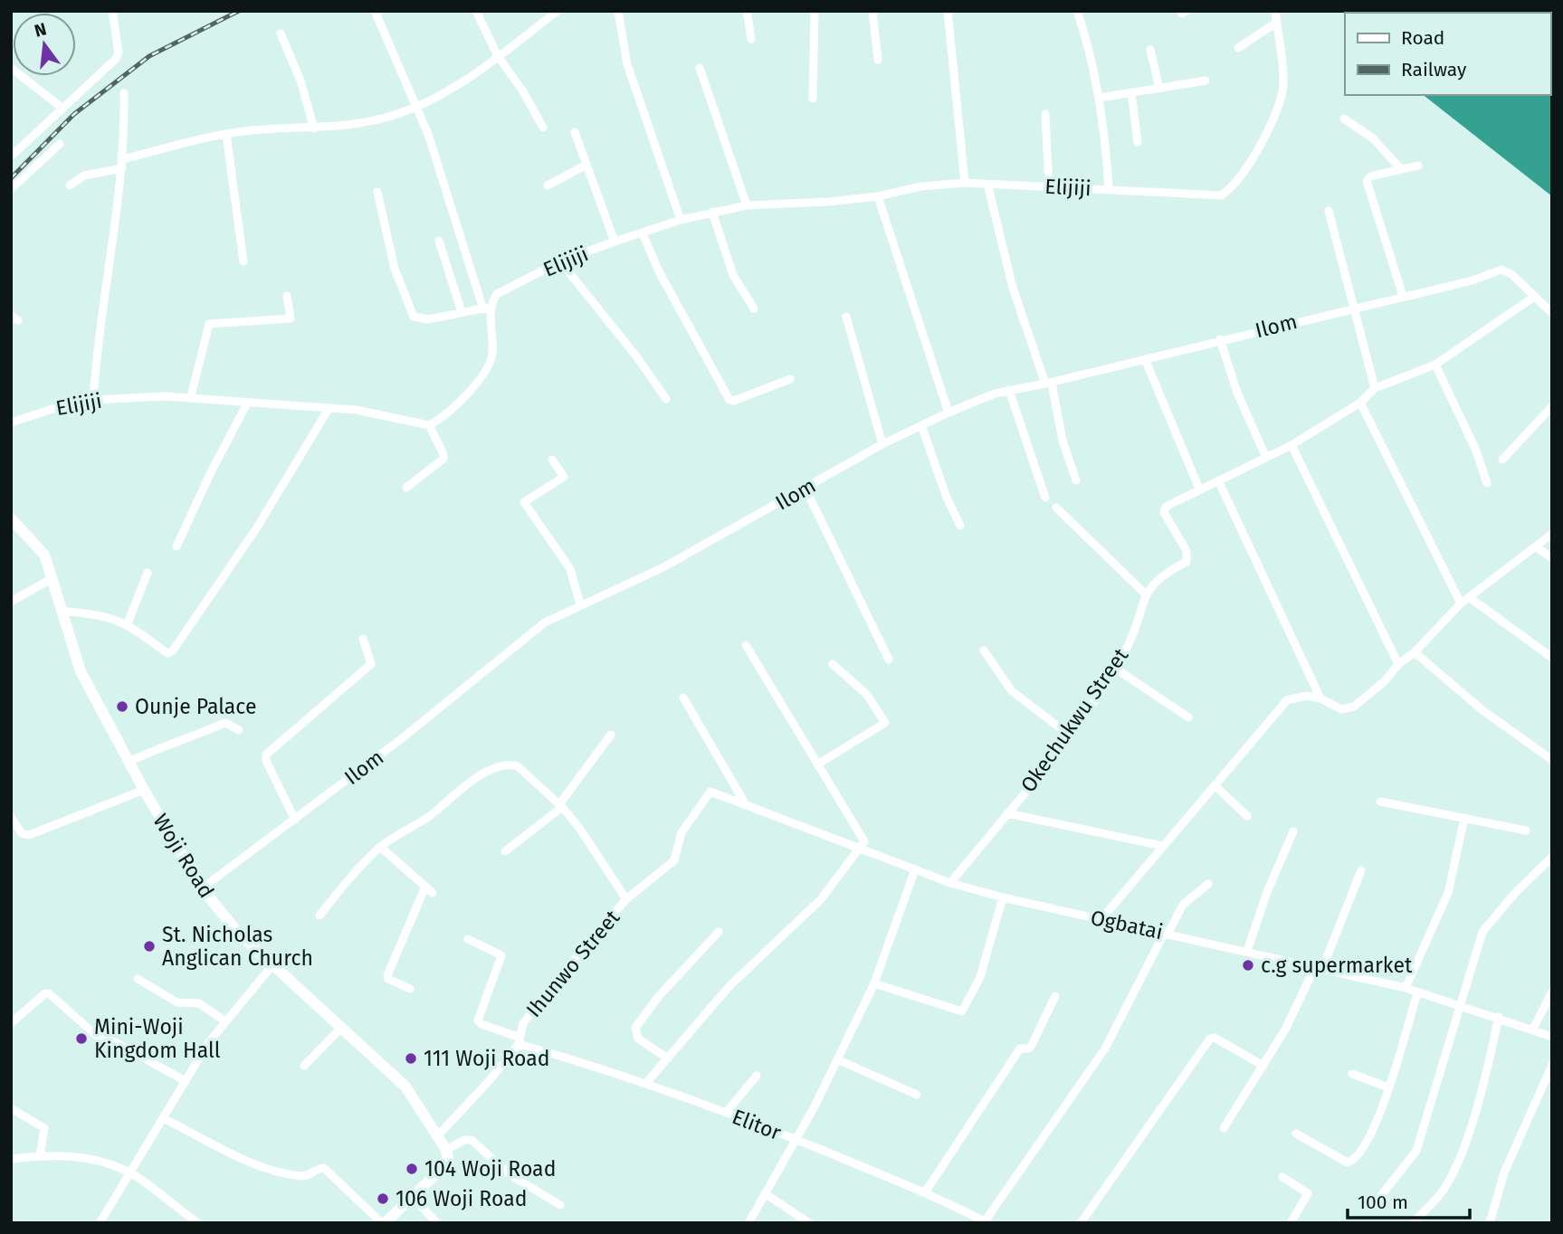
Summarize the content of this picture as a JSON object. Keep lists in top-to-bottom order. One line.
{"streets":{"main road":["Woji Road"],"street":["Elijiji","Ilom","Okechukwu Street","Ogbatai","Ihunwo Street","Elitor"]},"crossings":[["Ilom","Woji Road"],["Okechukwu Street","Ogbatai"],["Woji Road","Ihunwo Street"],["Ogbatai","Ihunwo Street"],["Ihunwo Street","Elitor"]],"places":["Ounje Palace","St. Nicholas Anglican Church","c.g supermarket","Mini-Woji Kingdom Hall","111 Woji Road","104 Woji Road","106 Woji Road"],"legend":["Road","Railway"],"scale_bar":"100 m","north":"top"}
